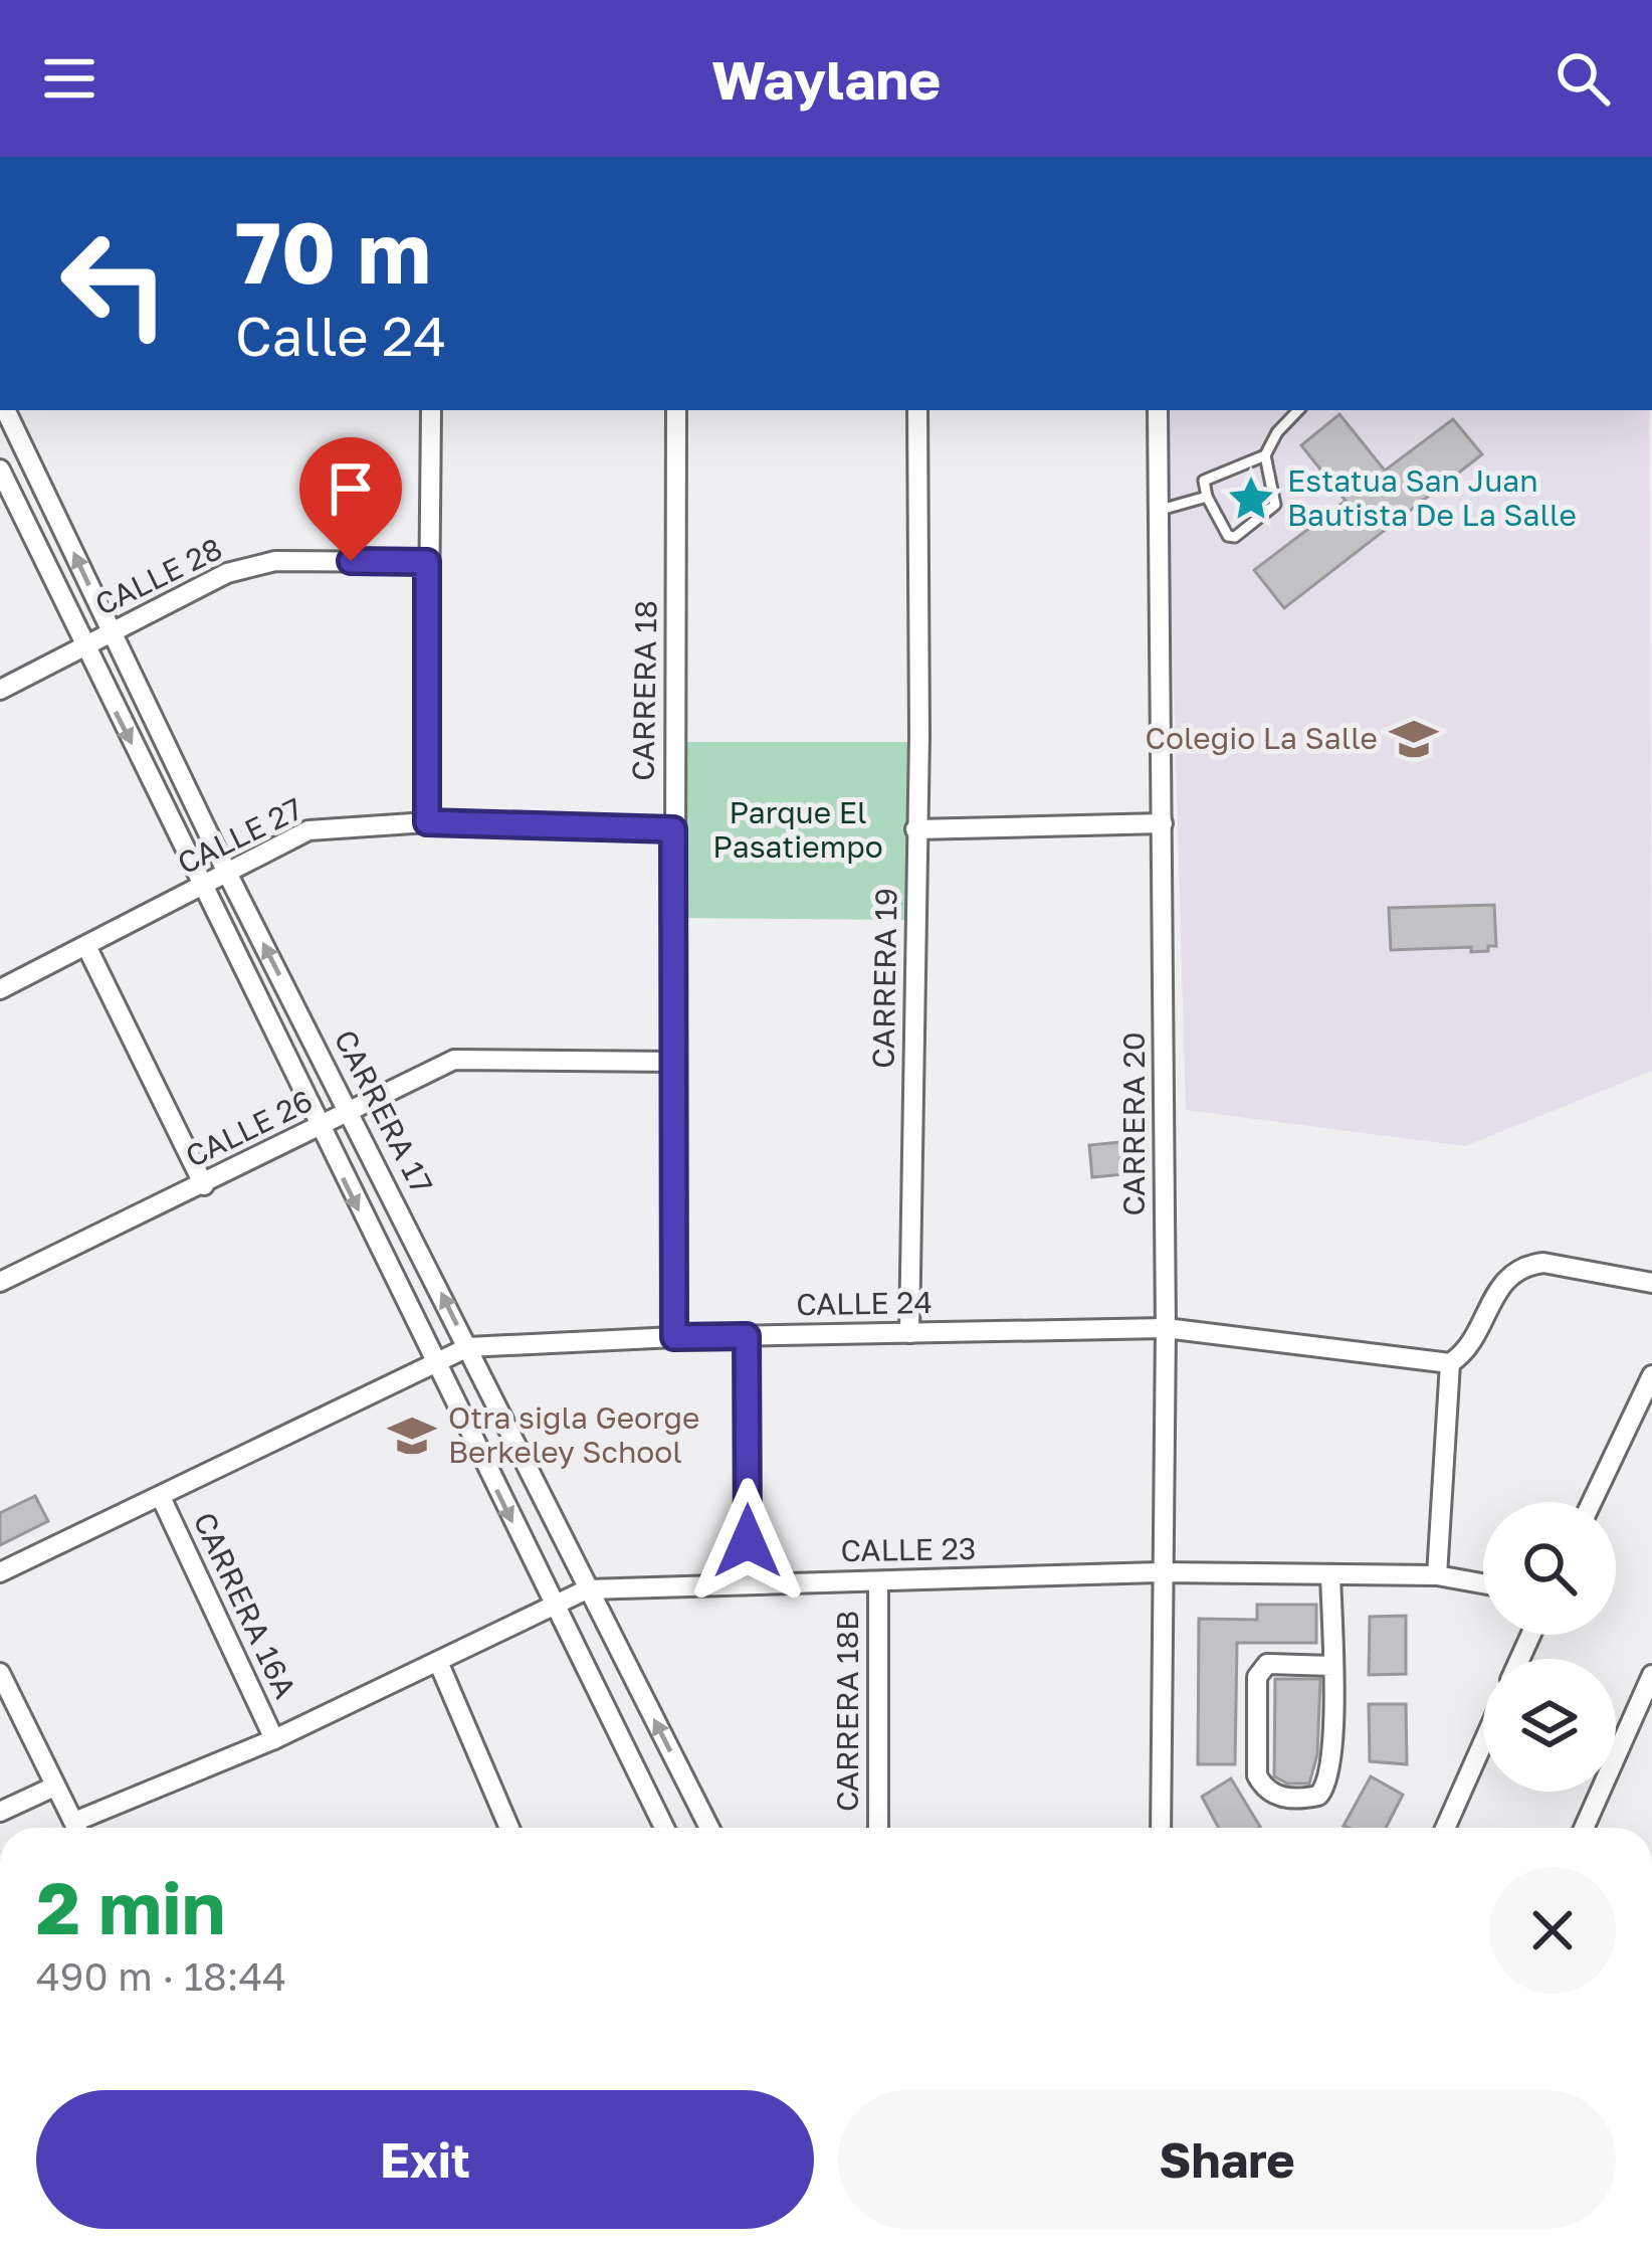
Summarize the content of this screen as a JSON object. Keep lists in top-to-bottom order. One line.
{"streets":{"street":["CALLE 28","CARRERA 18","CALLE 27","CARRERA 19","CARRERA 17","CARRERA 20","CALLE 26","CALLE 24","CALLE 23","CARRERA 16A","CARRERA 18B"]},"crossings":[["CALLE 28","CARRERA 17"],["CARRERA 18","CALLE 27"],["CARRERA 18","CALLE 26"],["CARRERA 18","CALLE 24"],["CALLE 27","CARRERA 17"],["CARRERA 19","CALLE 24"],["CARRERA 17","CALLE 26"],["CARRERA 17","CALLE 24"],["CARRERA 17","CALLE 23"],["CARRERA 20","CALLE 24"],["CARRERA 20","CALLE 23"],["CALLE 24","CARRERA 16A"],["CALLE 23","CARRERA 16A"],["CALLE 23","CARRERA 18B"]],"parks":["Parque El Pasatiempo"],"places":{"place":["Estatua San Juan Bautista De La Salle"],"school or university":["Colegio La Salle","Otra sigla George Berkeley School"]},"page":{"header":"Waylane","turn":["70 m","Calle 24"],"heading":["2 min","490 m · 18:44"],"buttons":["Exit","Share"]}}
